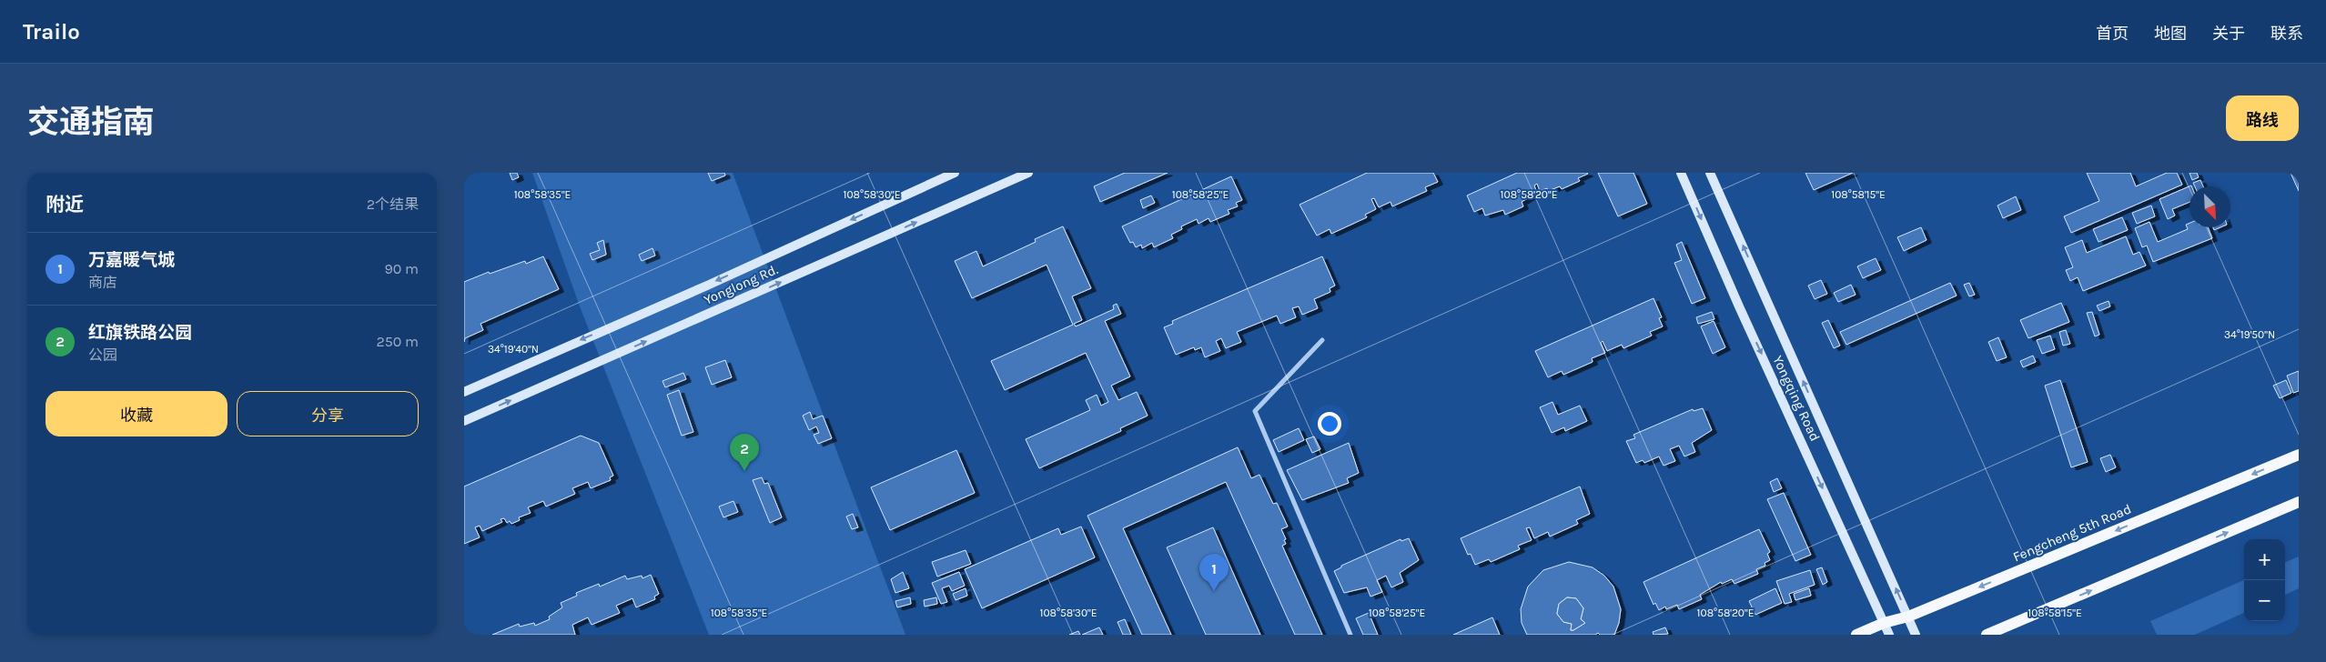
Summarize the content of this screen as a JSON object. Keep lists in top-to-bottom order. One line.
{"streets":{"main road":["Fengcheng 5th Road"],"street":["Yonglong Rd.","Yongqing Road"]},"crossings":[["Yongqing Road","Fengcheng 5th Road"]],"north":"bottom right","page":{"header":"Trailo","nav":["首页","地图","关于","联系"],"title":"交通指南","buttons":["路线",["收藏","分享"]],"heading":["附近","2个结果"],"list":[{"mark":"1","name":"万嘉暖气城","note":"商店","value":"90 m"},{"mark":"2","name":"红旗铁路公园","note":"公园","value":"250 m"}],"pins":["2","1"],"map_buttons":["+","−"]},"coordinates":["108°58'35\"E","108°58'30\"E","108°58'25\"E","108°58'20\"E","108°58'15\"E","34°19'50\"N","34°19'40\"N"]}
